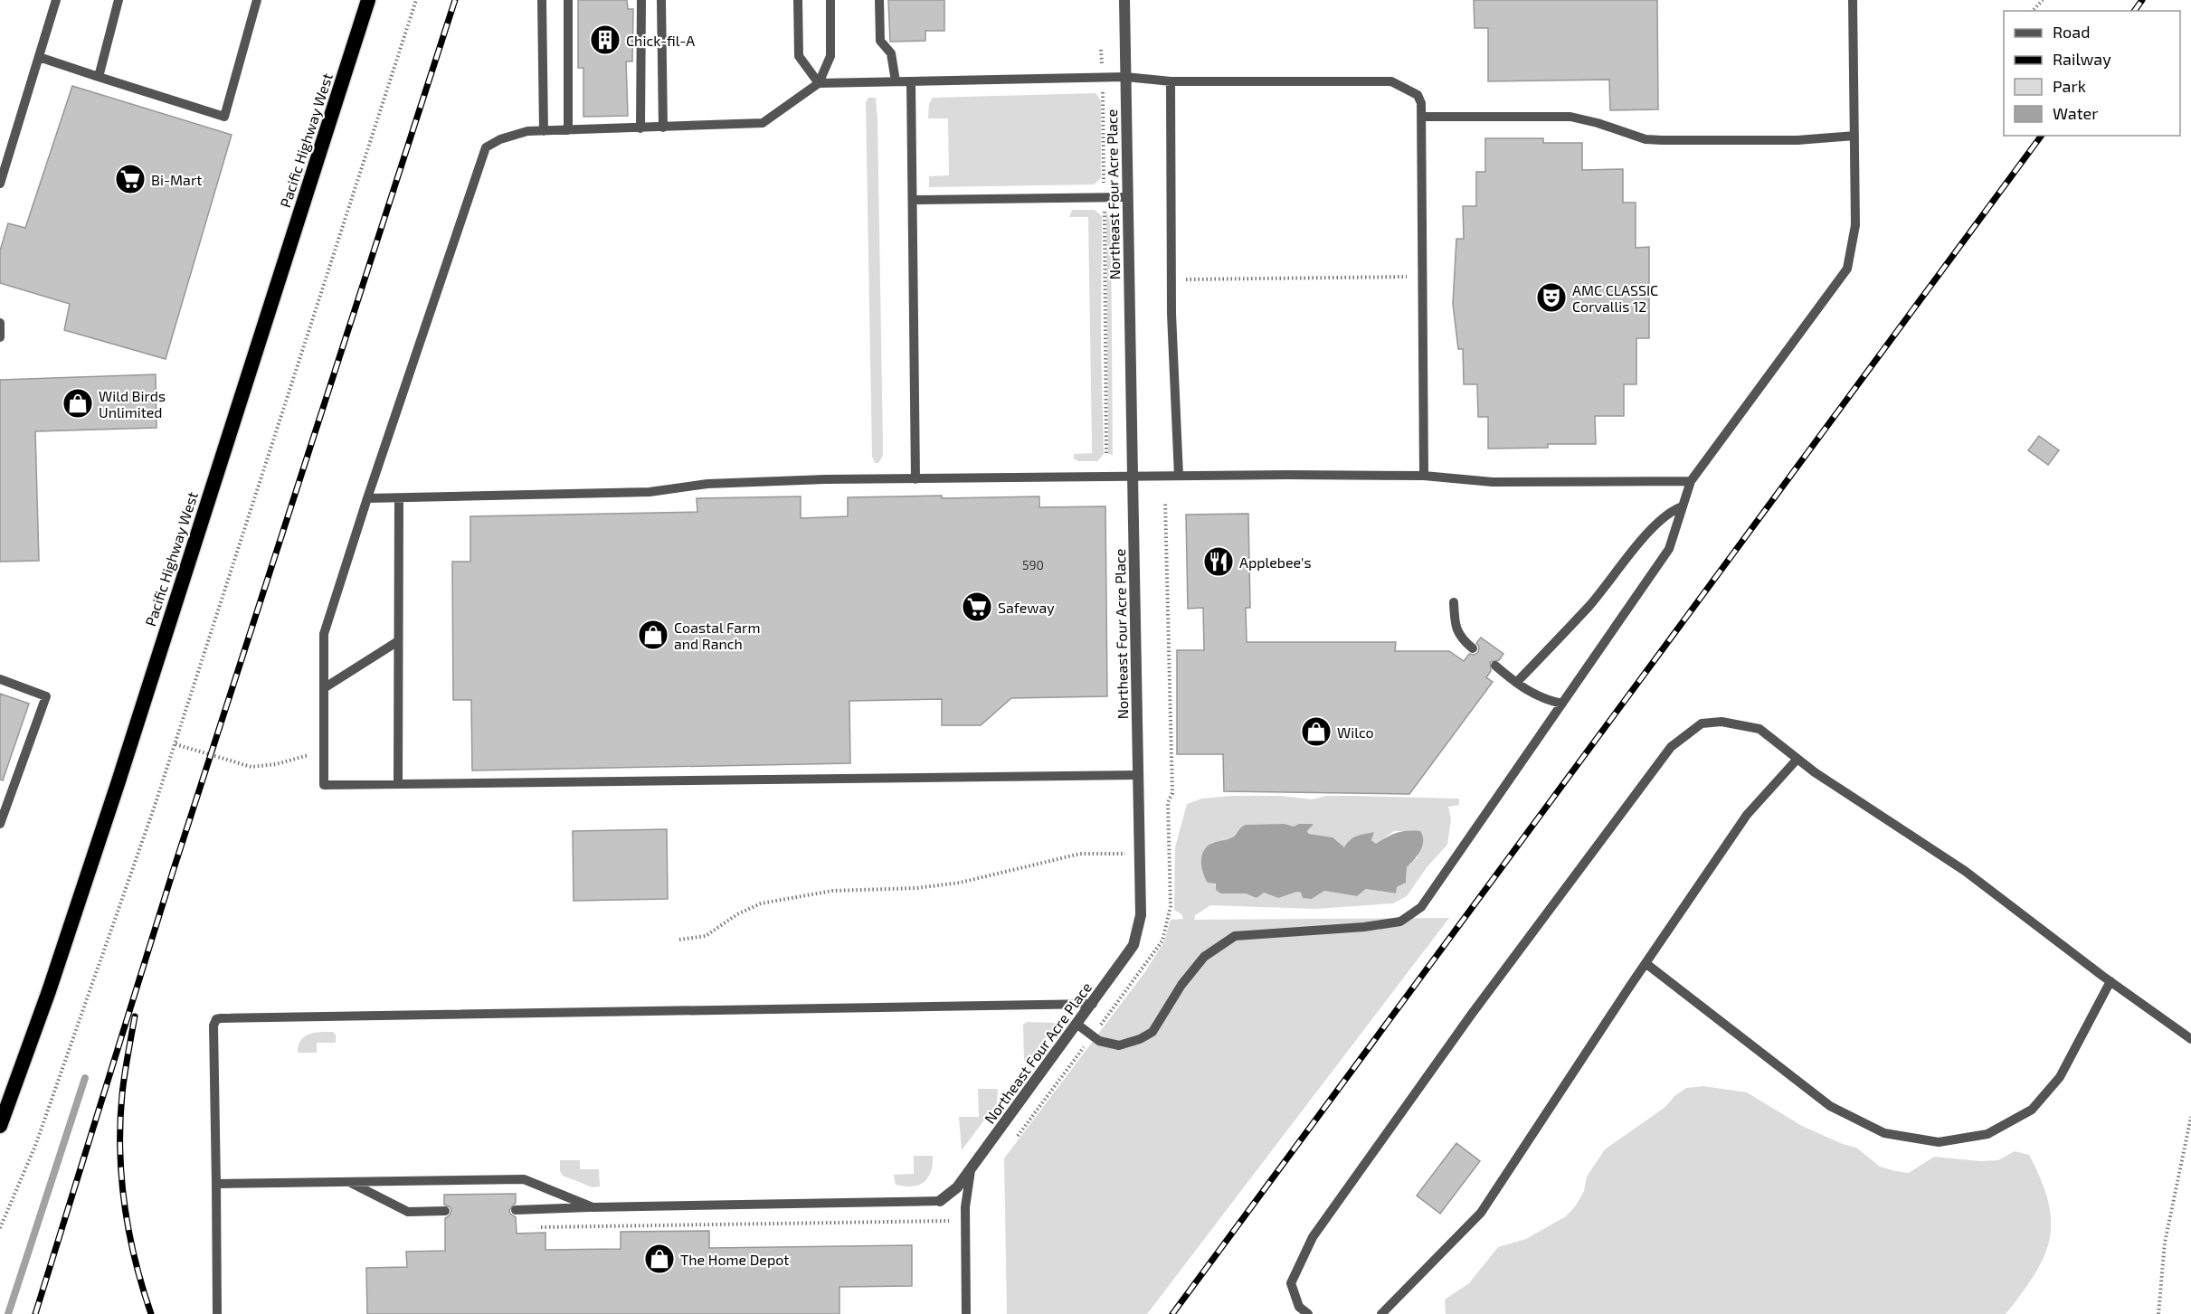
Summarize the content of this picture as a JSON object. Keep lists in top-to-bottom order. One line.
{"streets":{"highway":["Pacific Highway West"],"street":["Northeast Four Acre Place"]},"places":{"building":["Chick-fil-A"],"supermarket":["Bi-Mart","Safeway"],"theatre":["AMC CLASSIC Corvallis 12"],"shop":["Wild Birds Unlimited","Coastal Farm and Ranch","Wilco","The Home Depot"],"restaurant":["Applebee's"]},"house_numbers":["590"],"legend":["Road","Railway","Park","Water"]}
